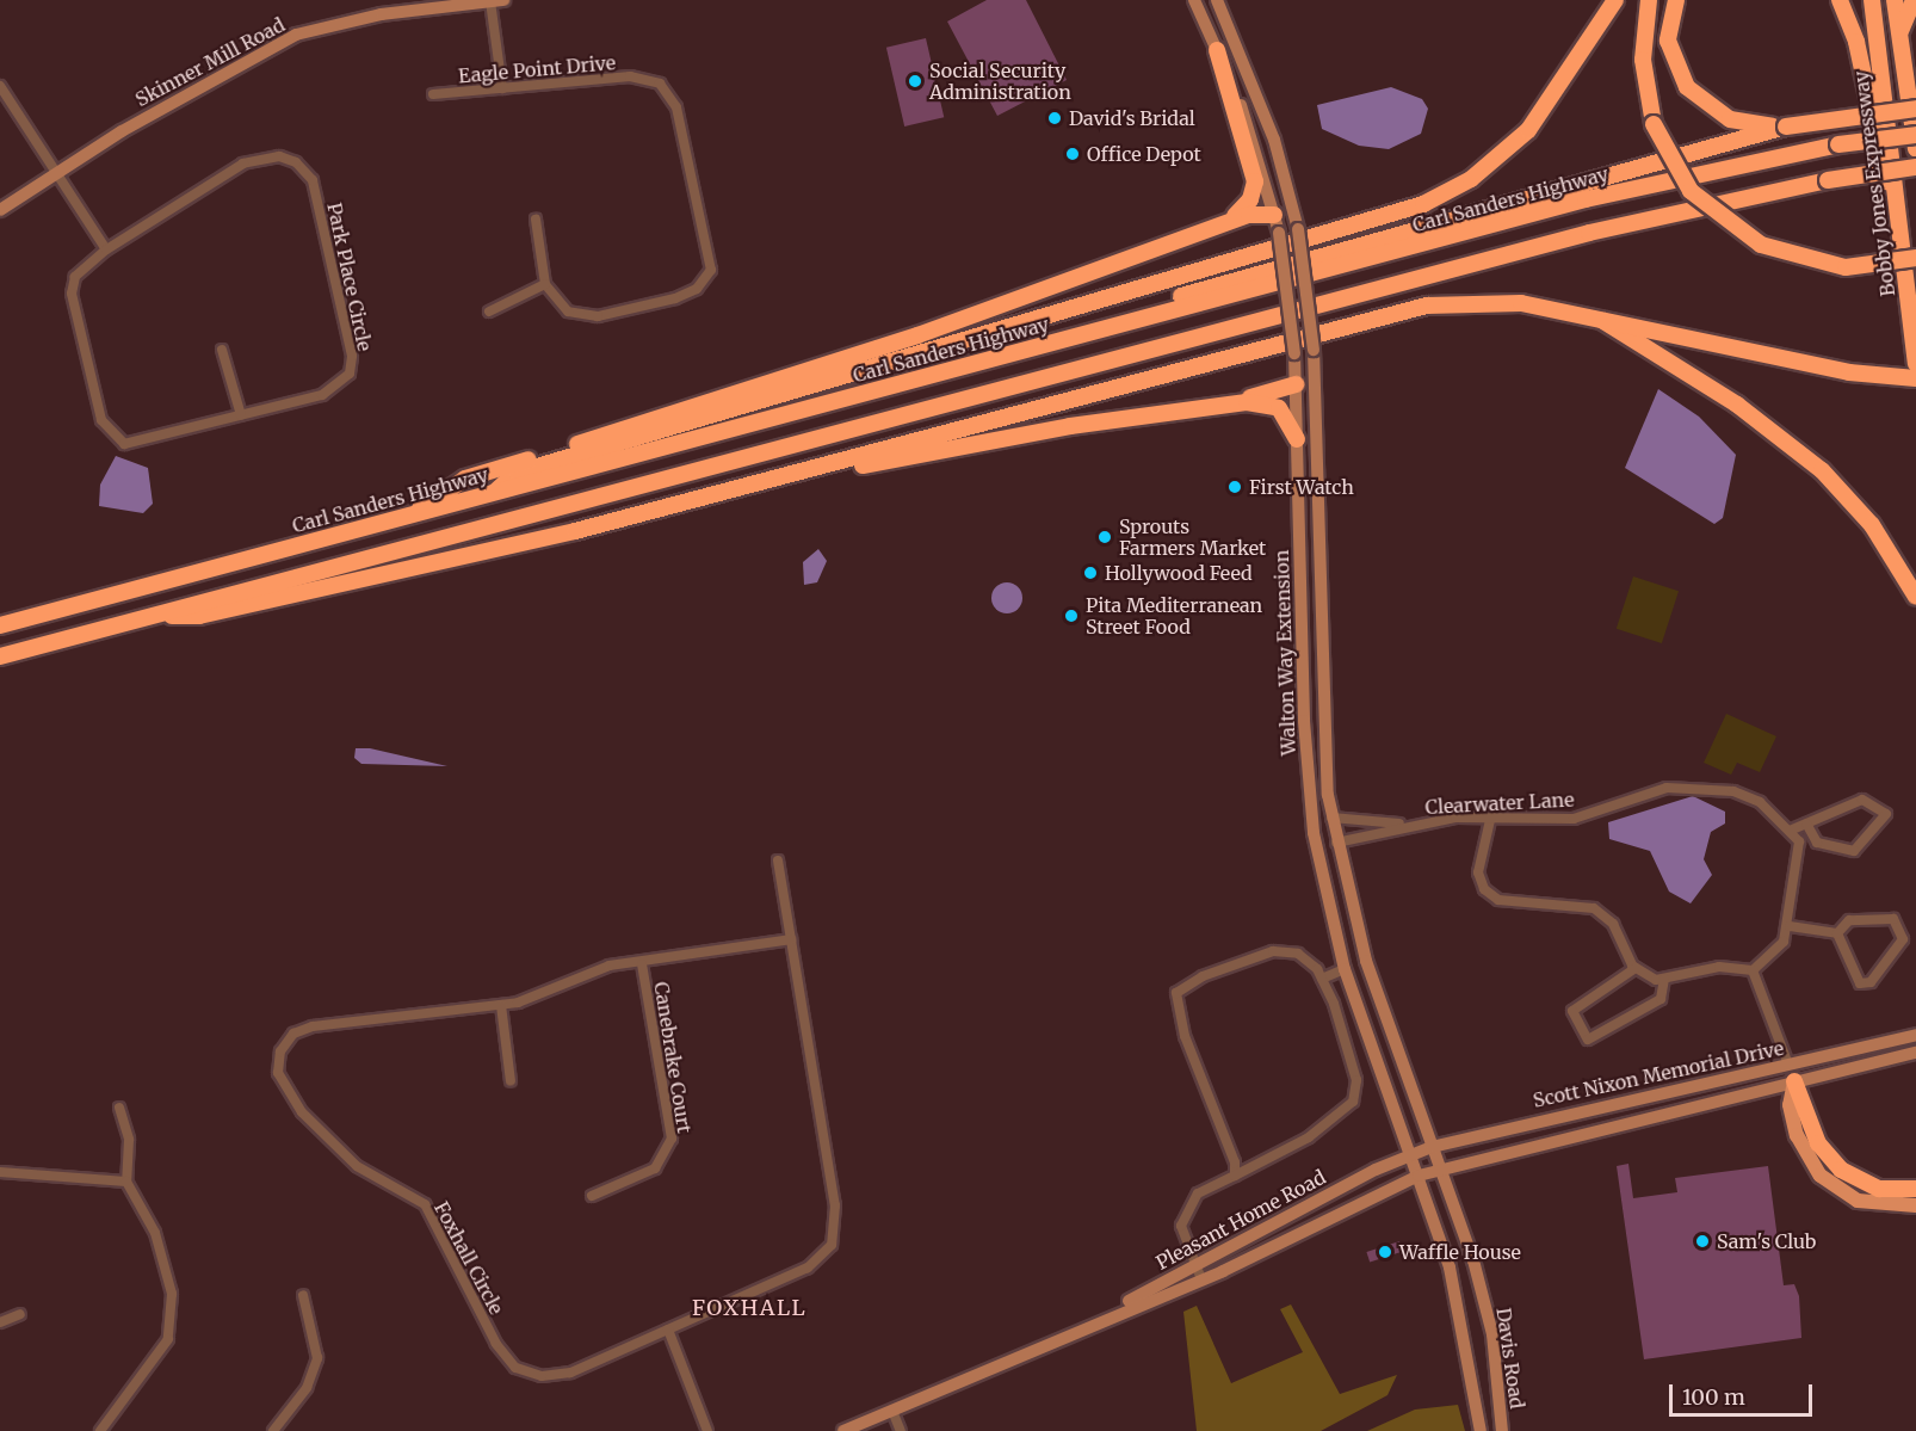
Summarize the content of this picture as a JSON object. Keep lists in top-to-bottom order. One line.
{"streets":{"highway":["Bobby Jones Expressway","Carl Sanders Highway"],"main road":["Skinner Mill Road","Walton Way Extension","Scott Nixon Memorial Drive","Pleasant Home Road","Davis Road"],"street":["Eagle Point Drive","Park Place Circle","Clearwater Lane","Canebrake Court","Foxhall Circle"]},"crossings":[["Walton Way Extension","Clearwater Lane"],["Walton Way Extension","Scott Nixon Memorial Drive"],["Walton Way Extension","Pleasant Home Road"],["Walton Way Extension","Davis Road"],["Canebrake Court","Foxhall Circle"],["Scott Nixon Memorial Drive","Pleasant Home Road"],["Scott Nixon Memorial Drive","Davis Road"],["Pleasant Home Road","Davis Road"]],"districts":["FOXHALL"],"places":["Social Security Administration","David's Bridal","Office Depot","First Watch","Sprouts Farmers Market","Hollywood Feed","Pita Mediterranean Street Food","Sam's Club","Waffle House"],"scale_bar":"100 m"}
